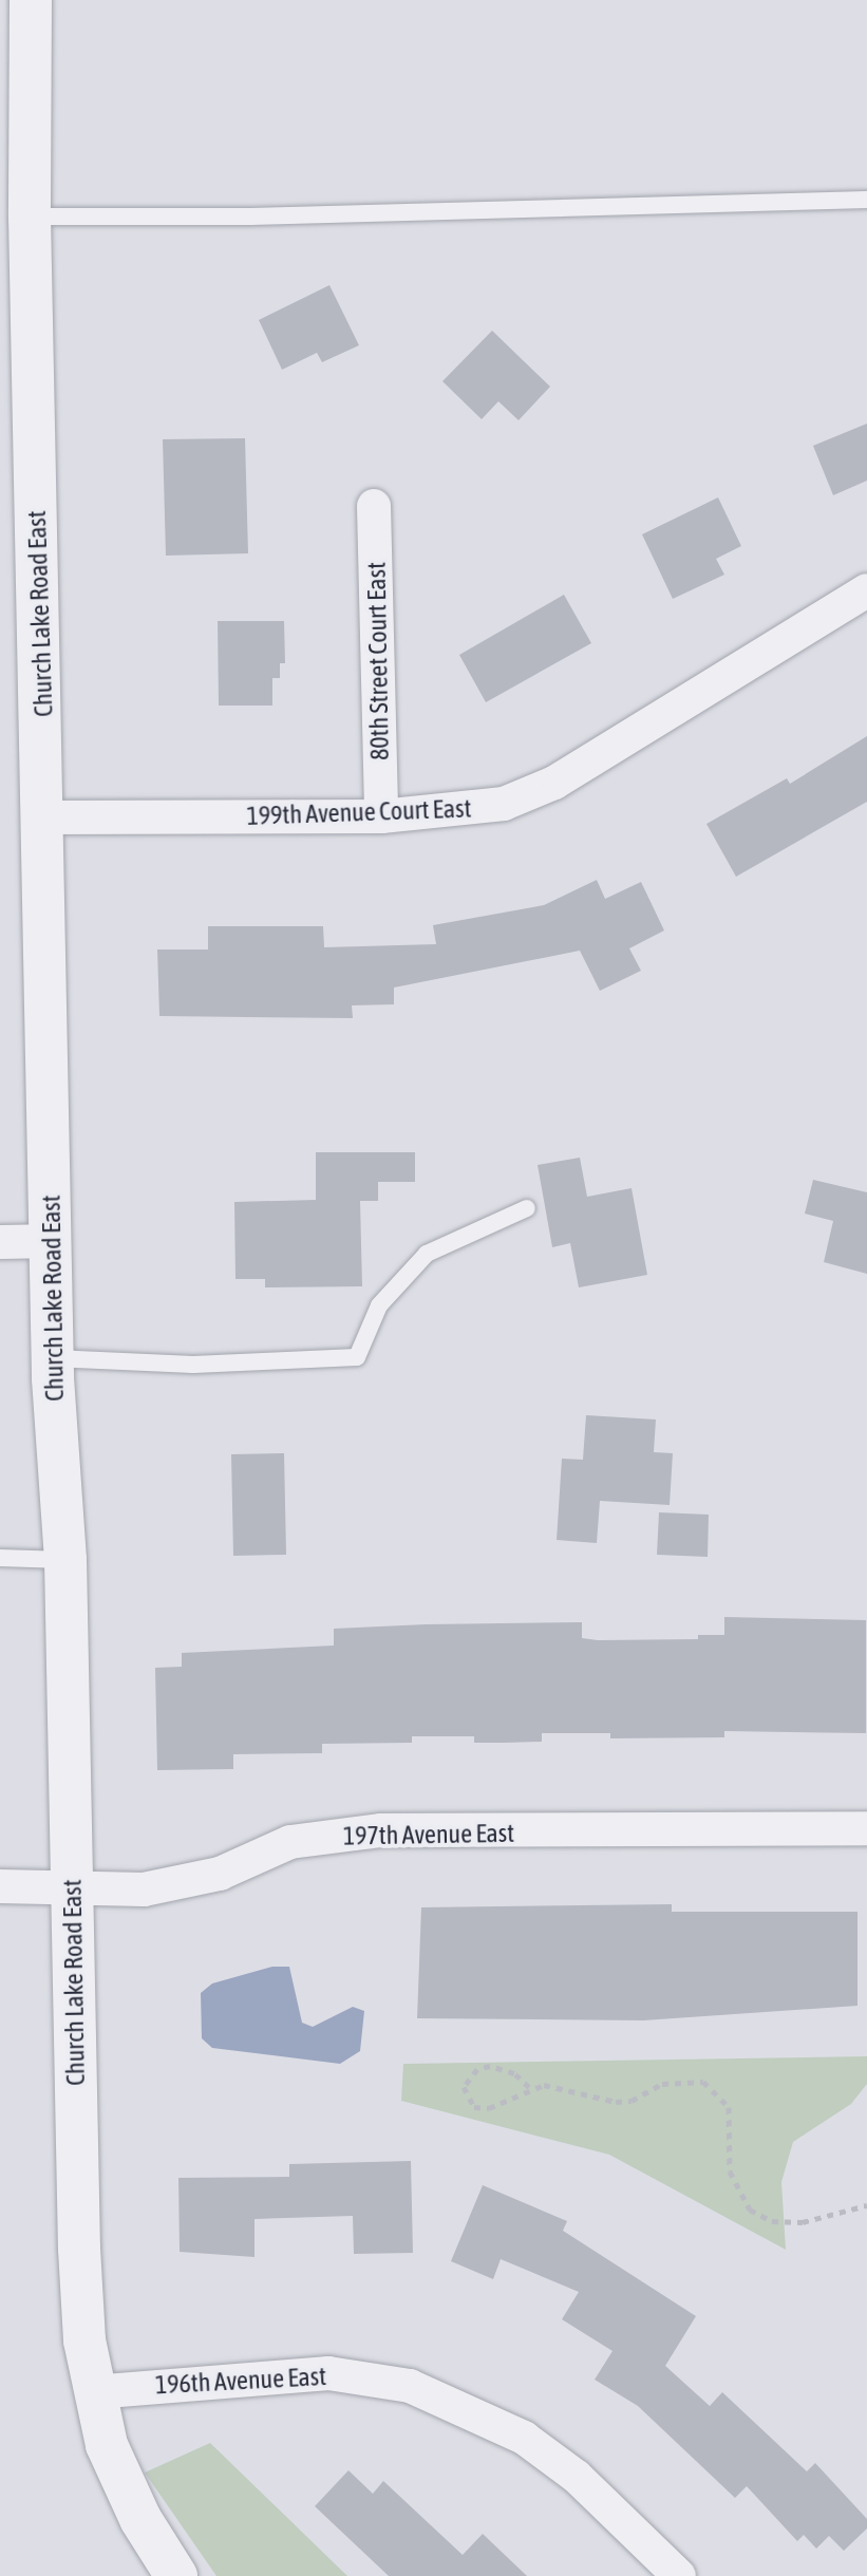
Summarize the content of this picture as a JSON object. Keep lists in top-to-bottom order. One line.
{"streets":{"street":["Church Lake Road East","80th Street Court East","199th Avenue Court East","197th Avenue East","196th Avenue East"]},"crossings":[["Church Lake Road East","199th Avenue Court East"],["Church Lake Road East","197th Avenue East"],["Church Lake Road East","196th Avenue East"],["80th Street Court East","199th Avenue Court East"]]}
